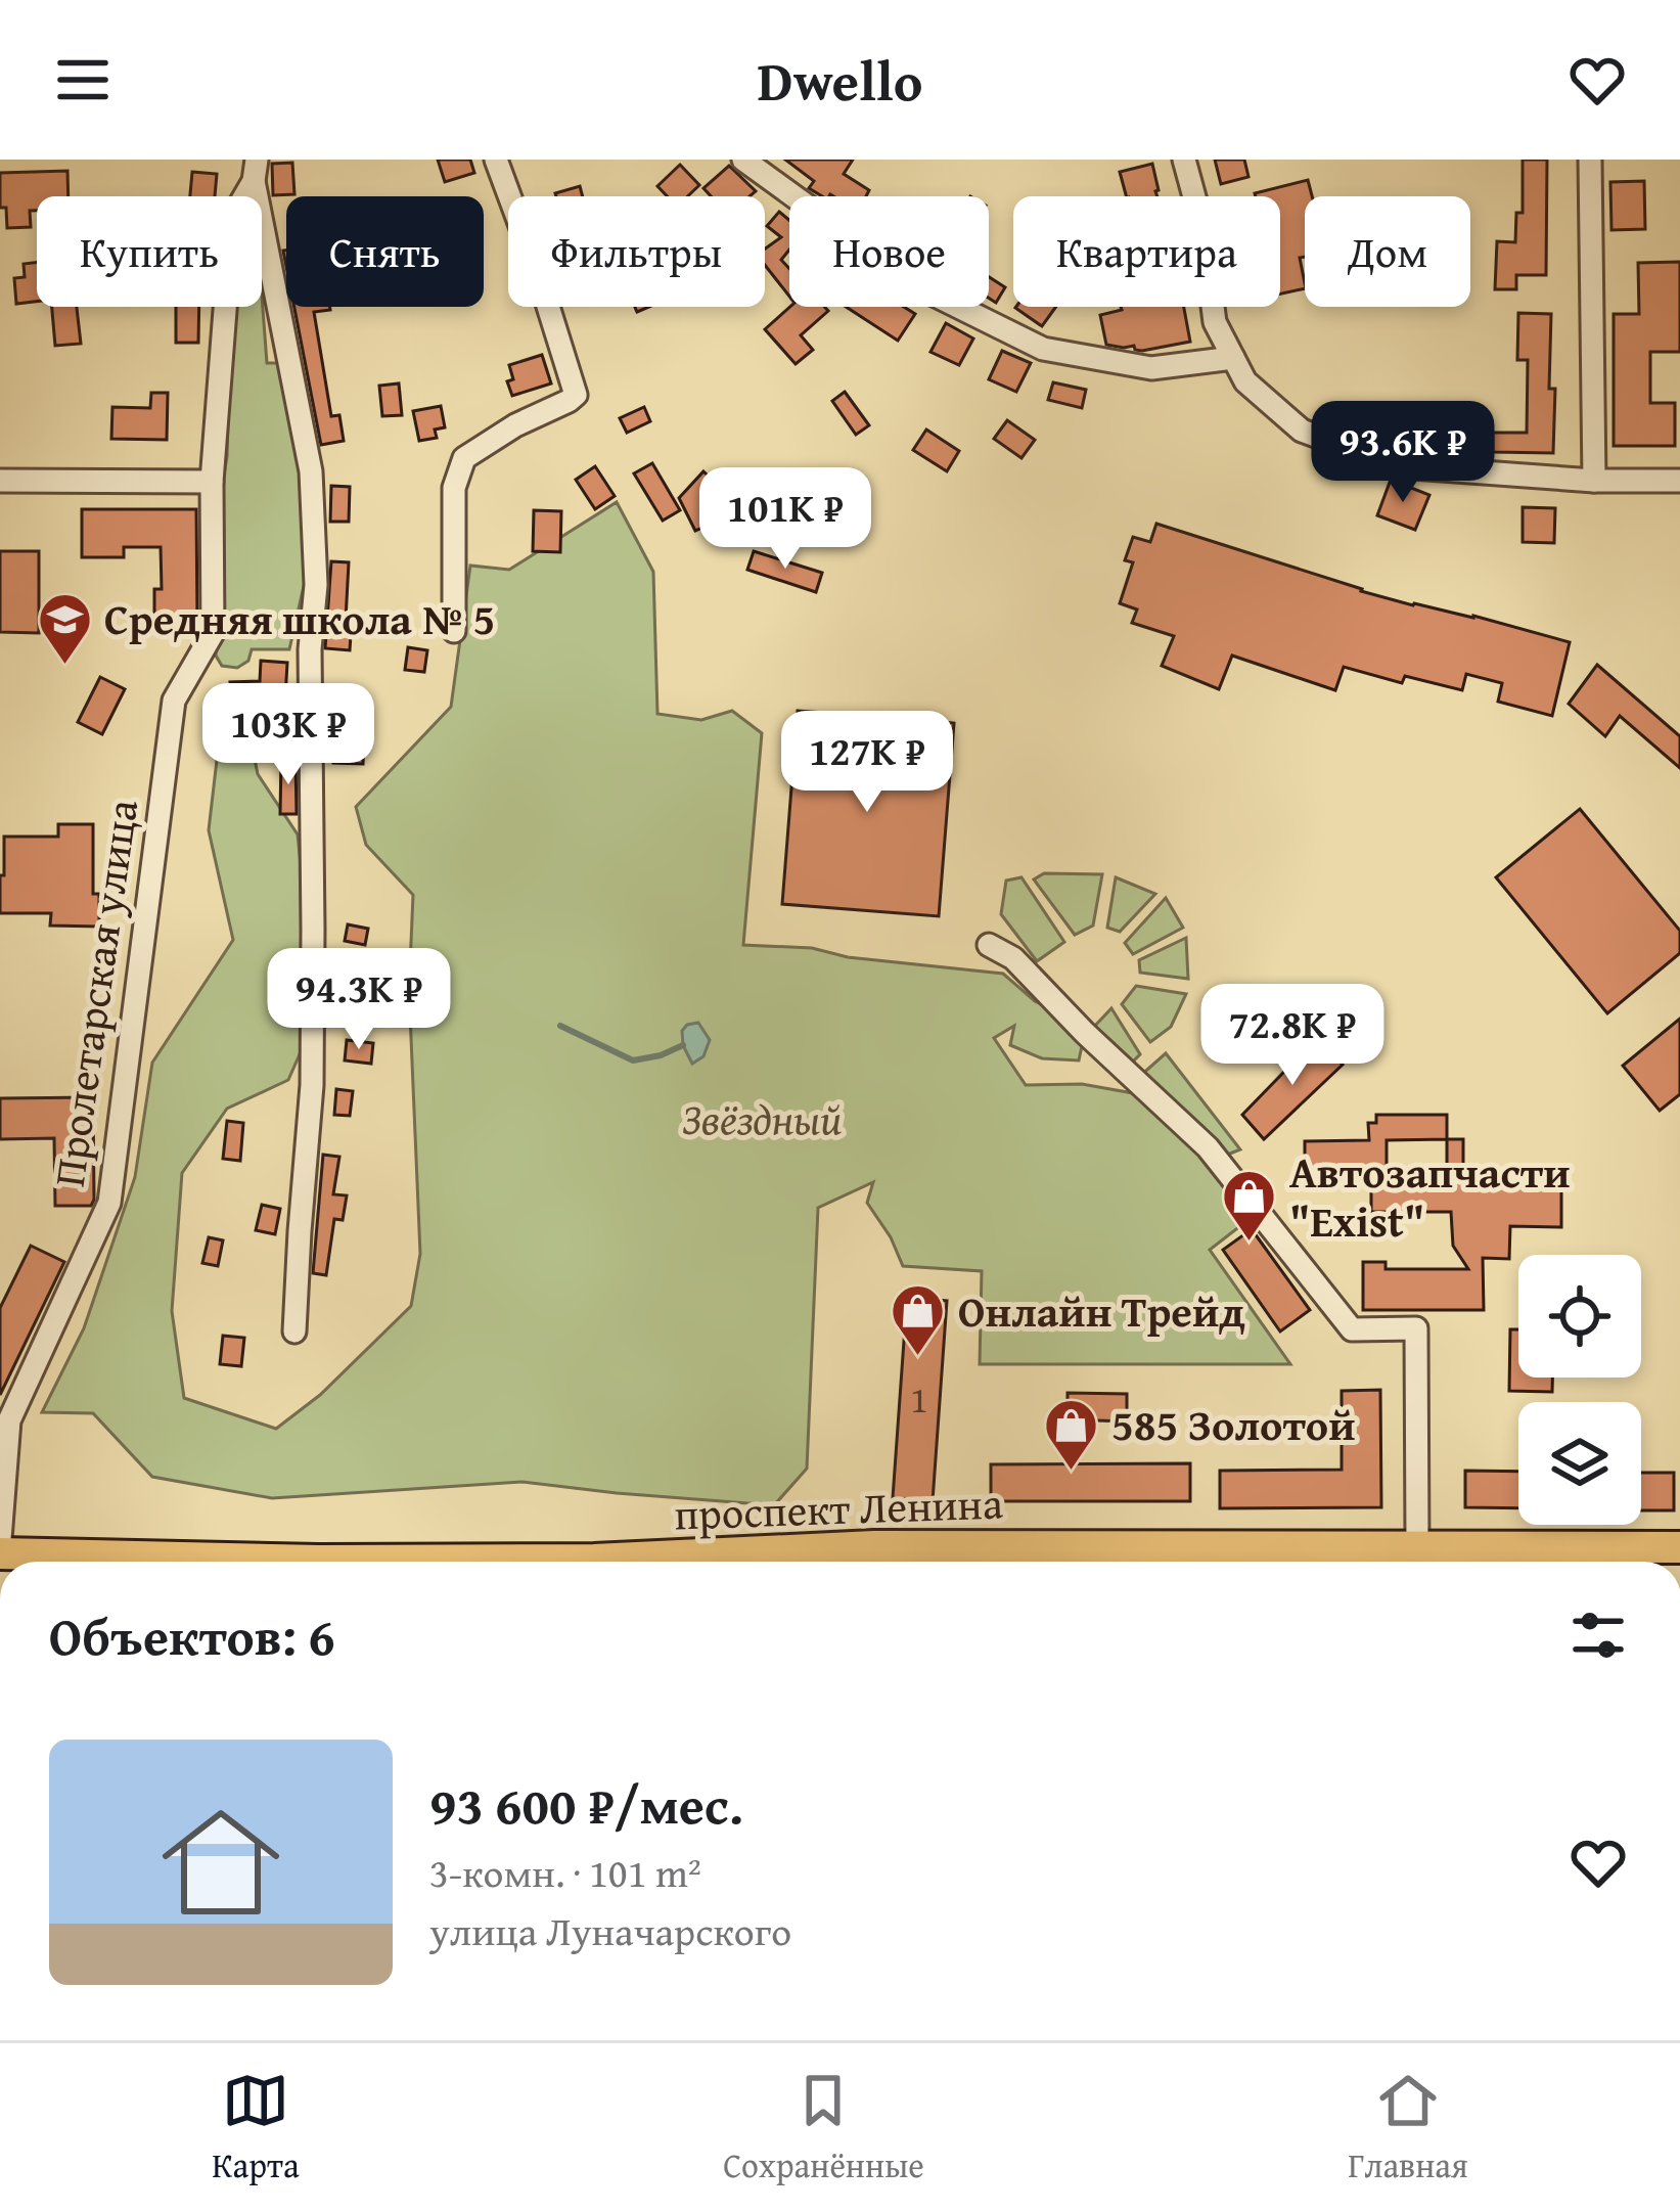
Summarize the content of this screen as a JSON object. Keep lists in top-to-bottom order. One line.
{"streets":{"main road":["проспект Ленина"],"street":["Пролетарская улица"]},"parks":["Звёздный"],"places":{"school or university":["Средняя школа № 5"],"shop":["Автозапчасти \"Exist\"","Онлайн Трейд","585 Золотой"]},"house_numbers":["1"],"page":{"header":"Dwello","chip":["Купить","Снять","Фильтры","Новое","Квартира","Дом"],"price":["93.6K ₽","101K ₽","103K ₽","127K ₽","94.3K ₽","72.8K ₽"],"heading":"Объектов: 6","list":[{"name":"93 600 ₽/мес.","note":"3-комн. · 101 m² · улица Луначарского"}],"tabs":["Карта","Сохранённые","Главная"]}}
